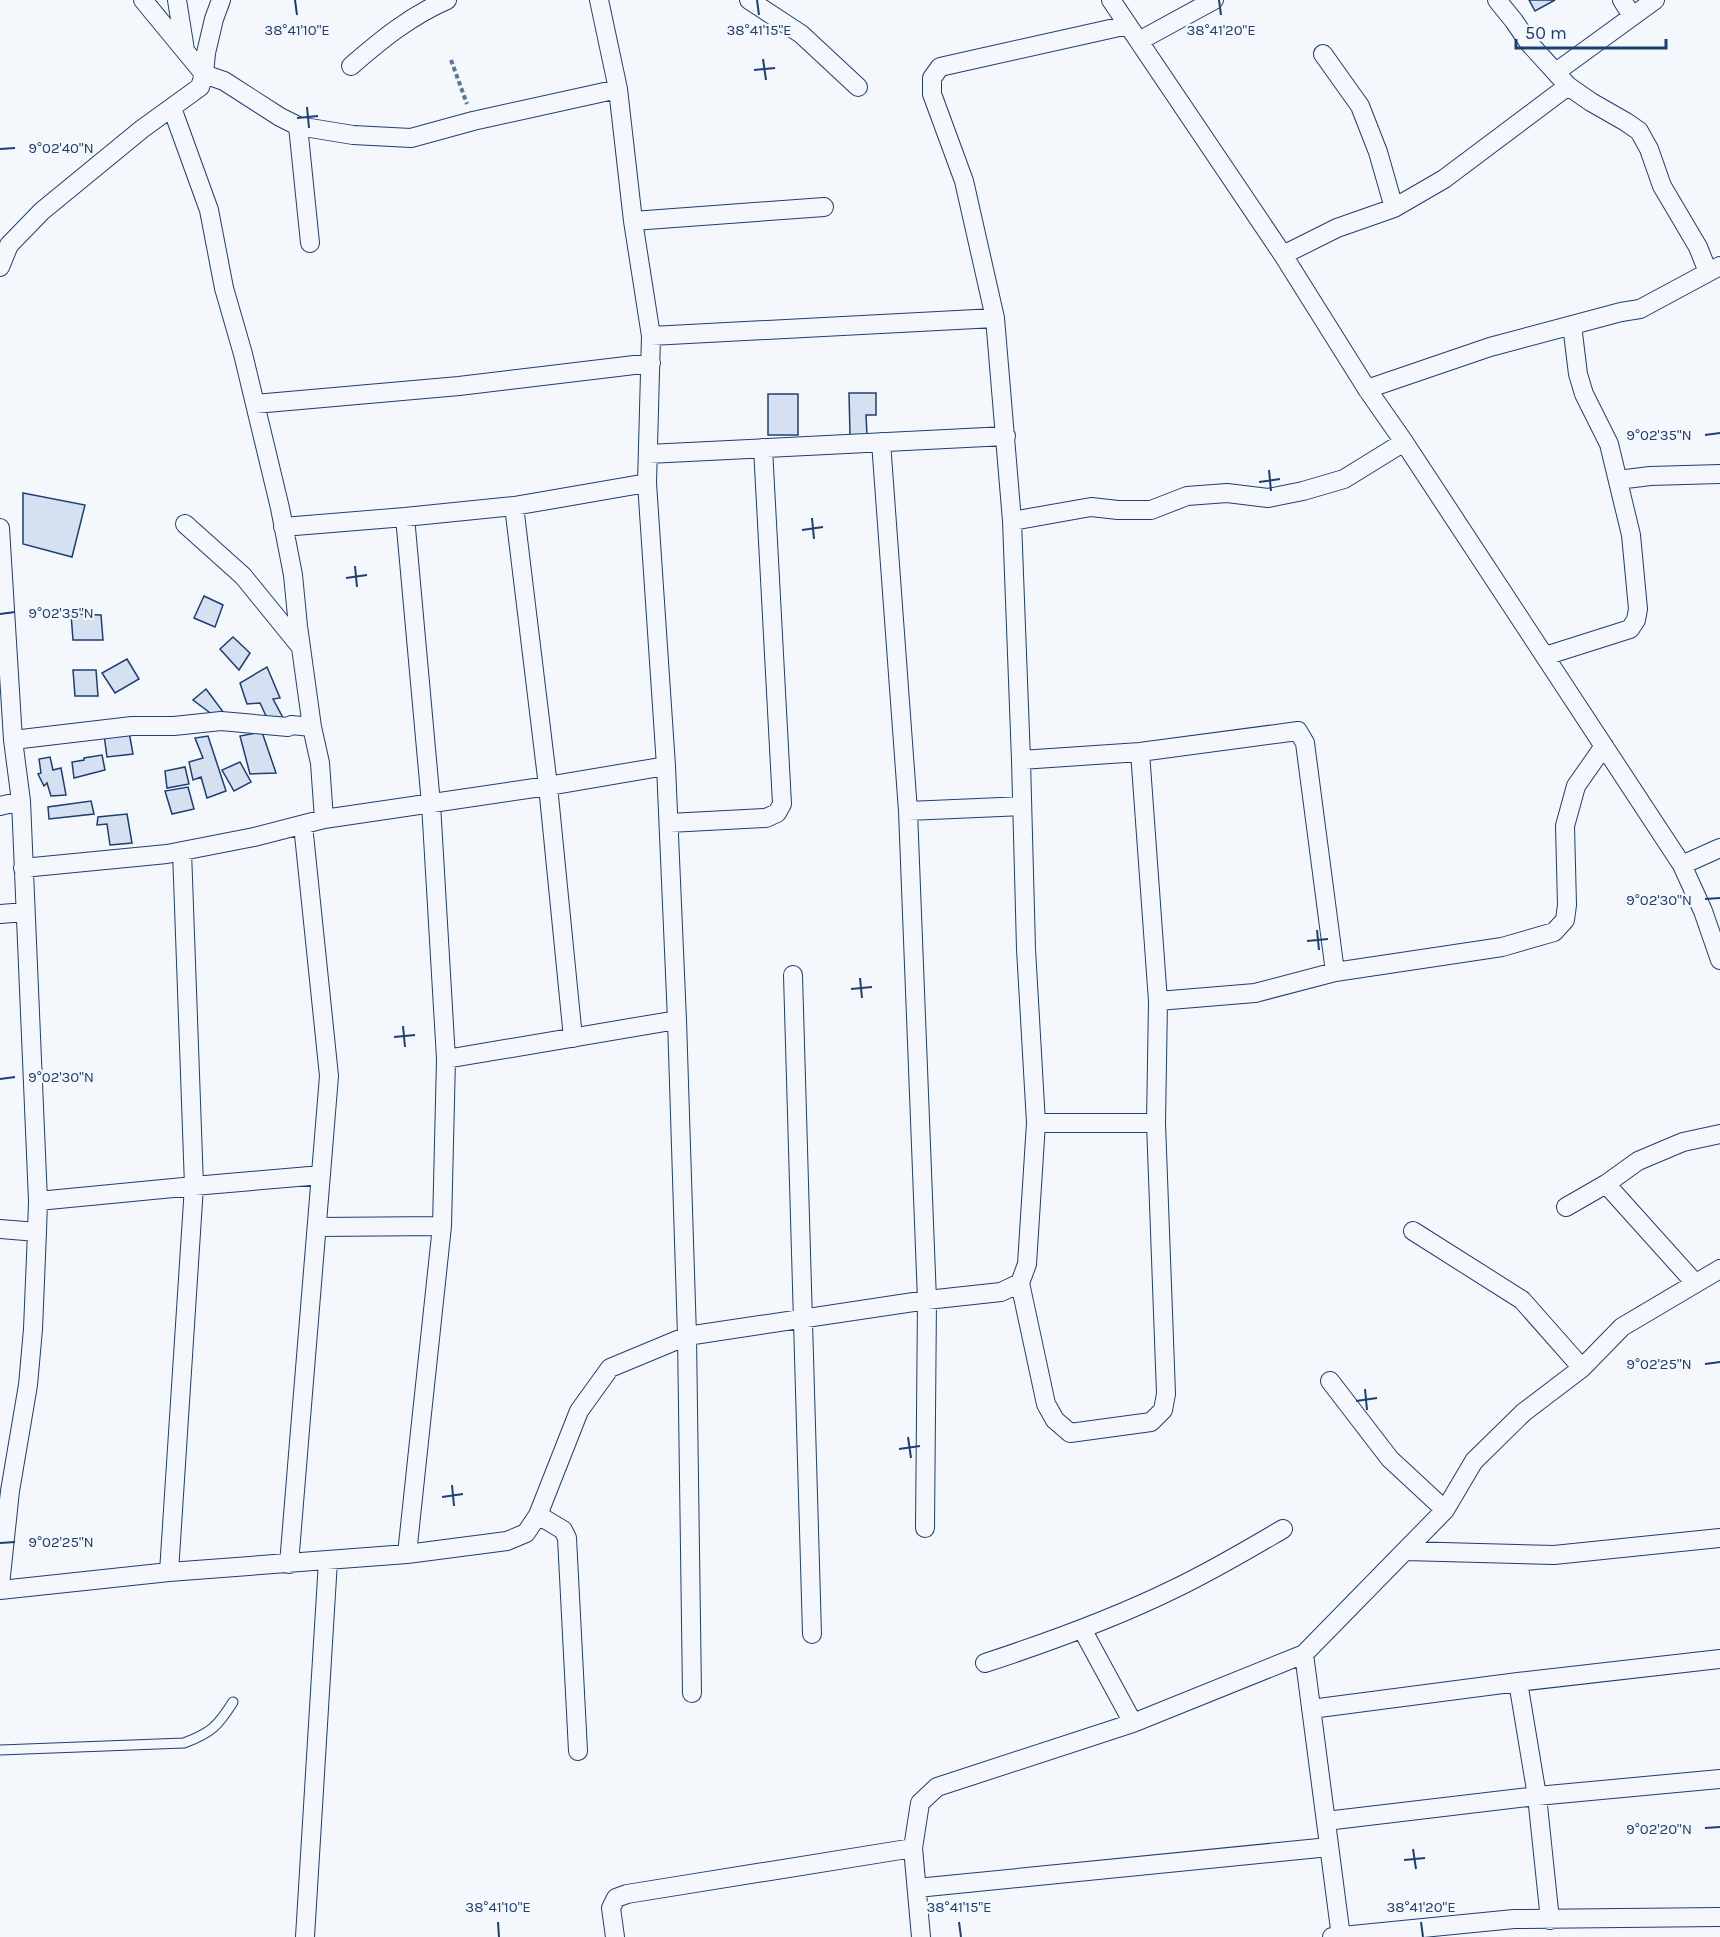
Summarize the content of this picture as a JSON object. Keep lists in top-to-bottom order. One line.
{"scale_bar":"50 m","coordinates":["38°41'10\"E","38°41'15\"E","38°41'20\"E","9°02'40\"N","9°02'35\"N","9°02'30\"N","9°02'25\"N","9°02'20\"N"]}
